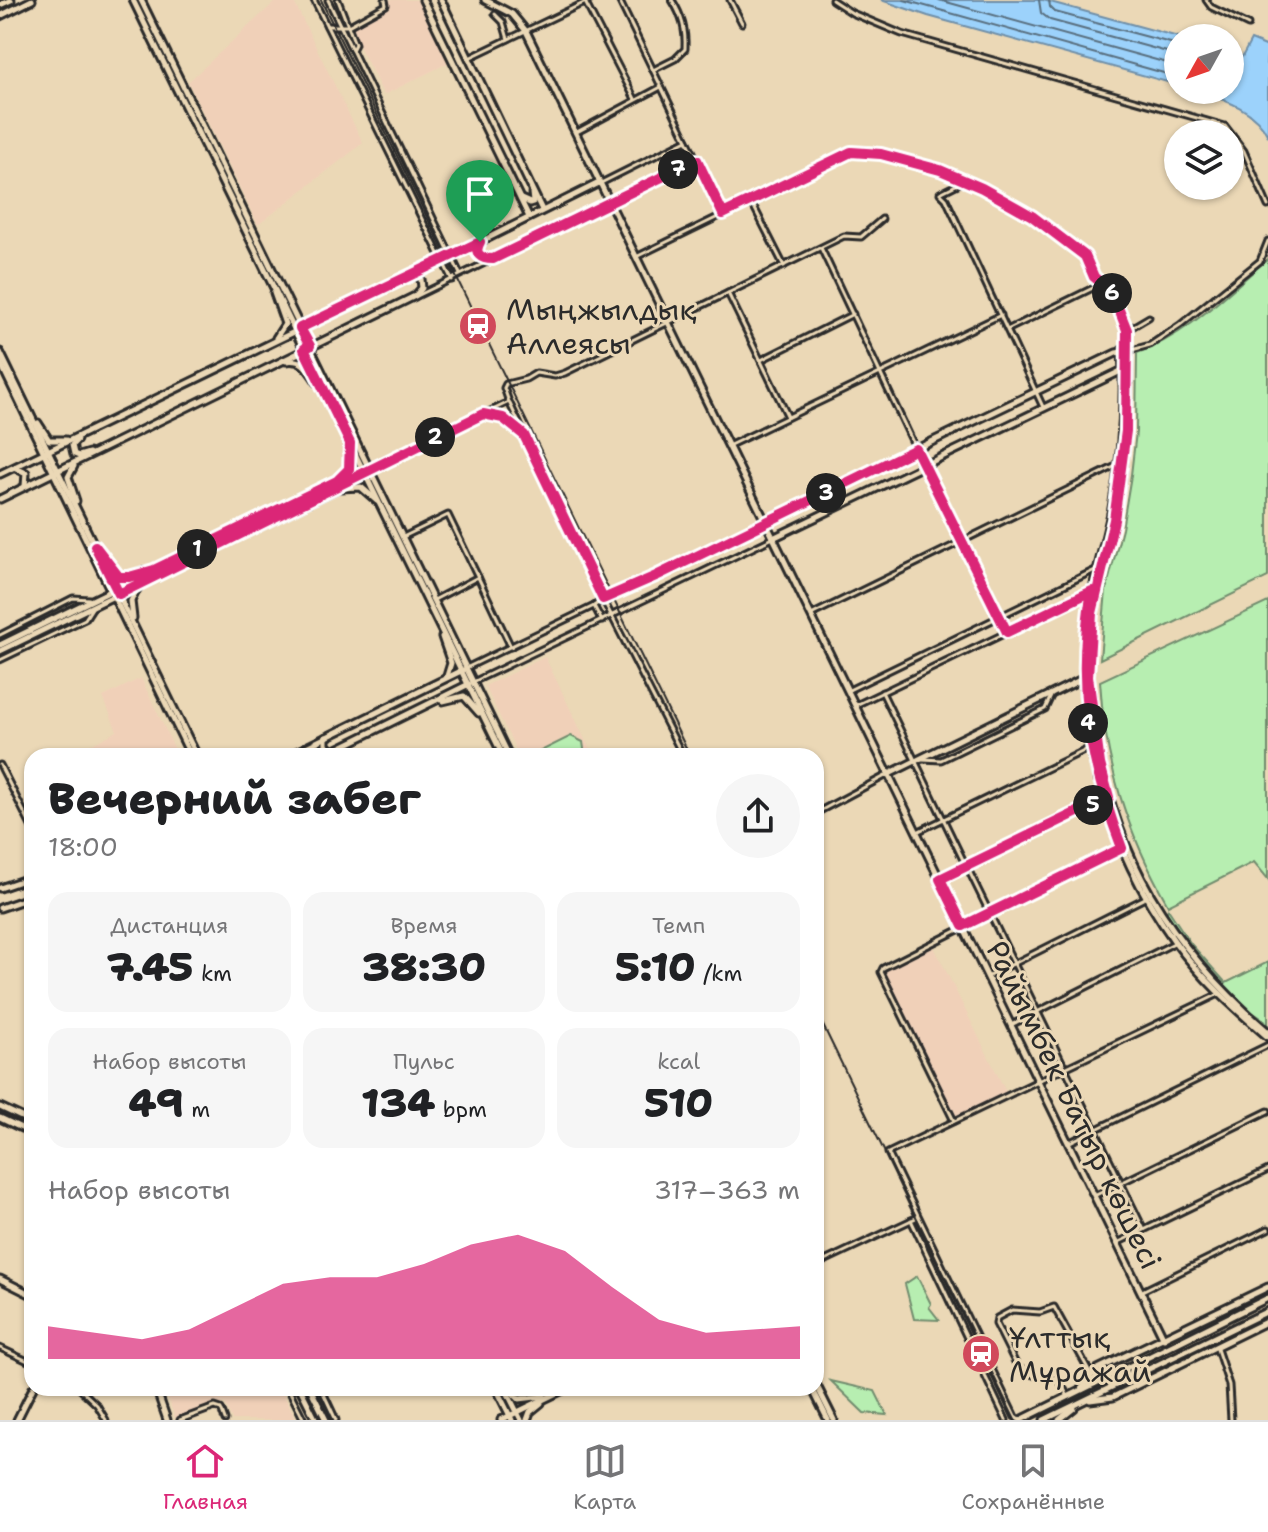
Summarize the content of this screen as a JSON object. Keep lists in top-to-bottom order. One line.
{"streets":{"street":["Райымбек Батыр көшесі"]},"places":{"station":["Мыңжылдық Аллеясы","Ұлттық Мұражай"]},"north":"bottom left","page":{"pins":["7","6","2","3","1","4","5"],"heading":["Вечерний забег","18:00"],"stats":[["Дистанция","7.45 km"],["Время","38:30"],["Темп","5:10 /km"],["Набор высоты","49 m"],["Пульс","134 bpm"],["kcal","510"]],"chart":["Набор высоты","317–363 m"],"tabs":["Главная","Карта","Сохранённые"]}}
